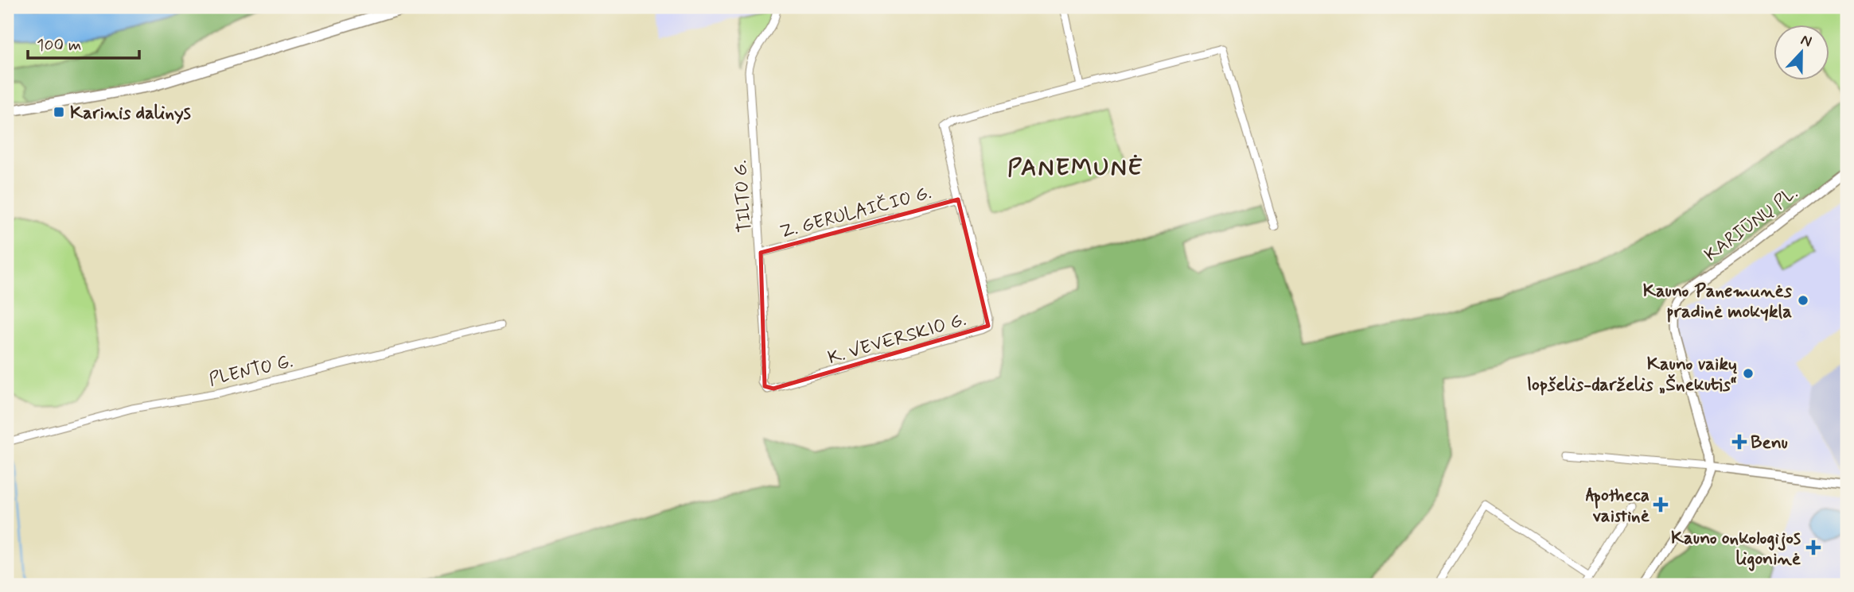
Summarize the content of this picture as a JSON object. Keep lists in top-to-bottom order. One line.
{"streets":{"street":["TILTO G.","Z. GERULAIČIO G.","KARIŪNŲ PL.","K. VEVERSKIO G.","PLENTO G."]},"crossings":[["TILTO G.","Z. GERULAIČIO G."],["TILTO G.","K. VEVERSKIO G."],["Z. GERULAIČIO G.","K. VEVERSKIO G."]],"districts":["PANEMUNĖ"],"places":{"transit":["Karinis dalinys"],"other":["Kauno Panemunės pradinė mokykla","Kauno vaikų lopšelis-darželis „Šnekutis“"],"health":["Benu","Apotheca vaistinė","Kauno onkologijos ligoninė"]},"scale_bar":"100 m","north":"top"}
